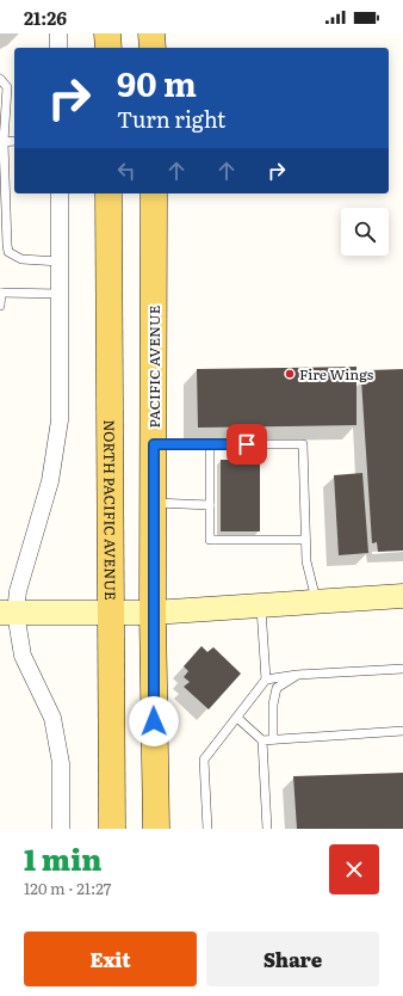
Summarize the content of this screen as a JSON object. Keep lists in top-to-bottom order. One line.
{"streets":{"main road":["PACIFIC AVENUE","NORTH PACIFIC AVENUE"]},"places":["Fire Wings"],"page":{"status":"21:26","turn":["90 m","Turn right"],"heading":["1 min","120 m · 21:27"],"buttons":["Exit","Share"]}}
